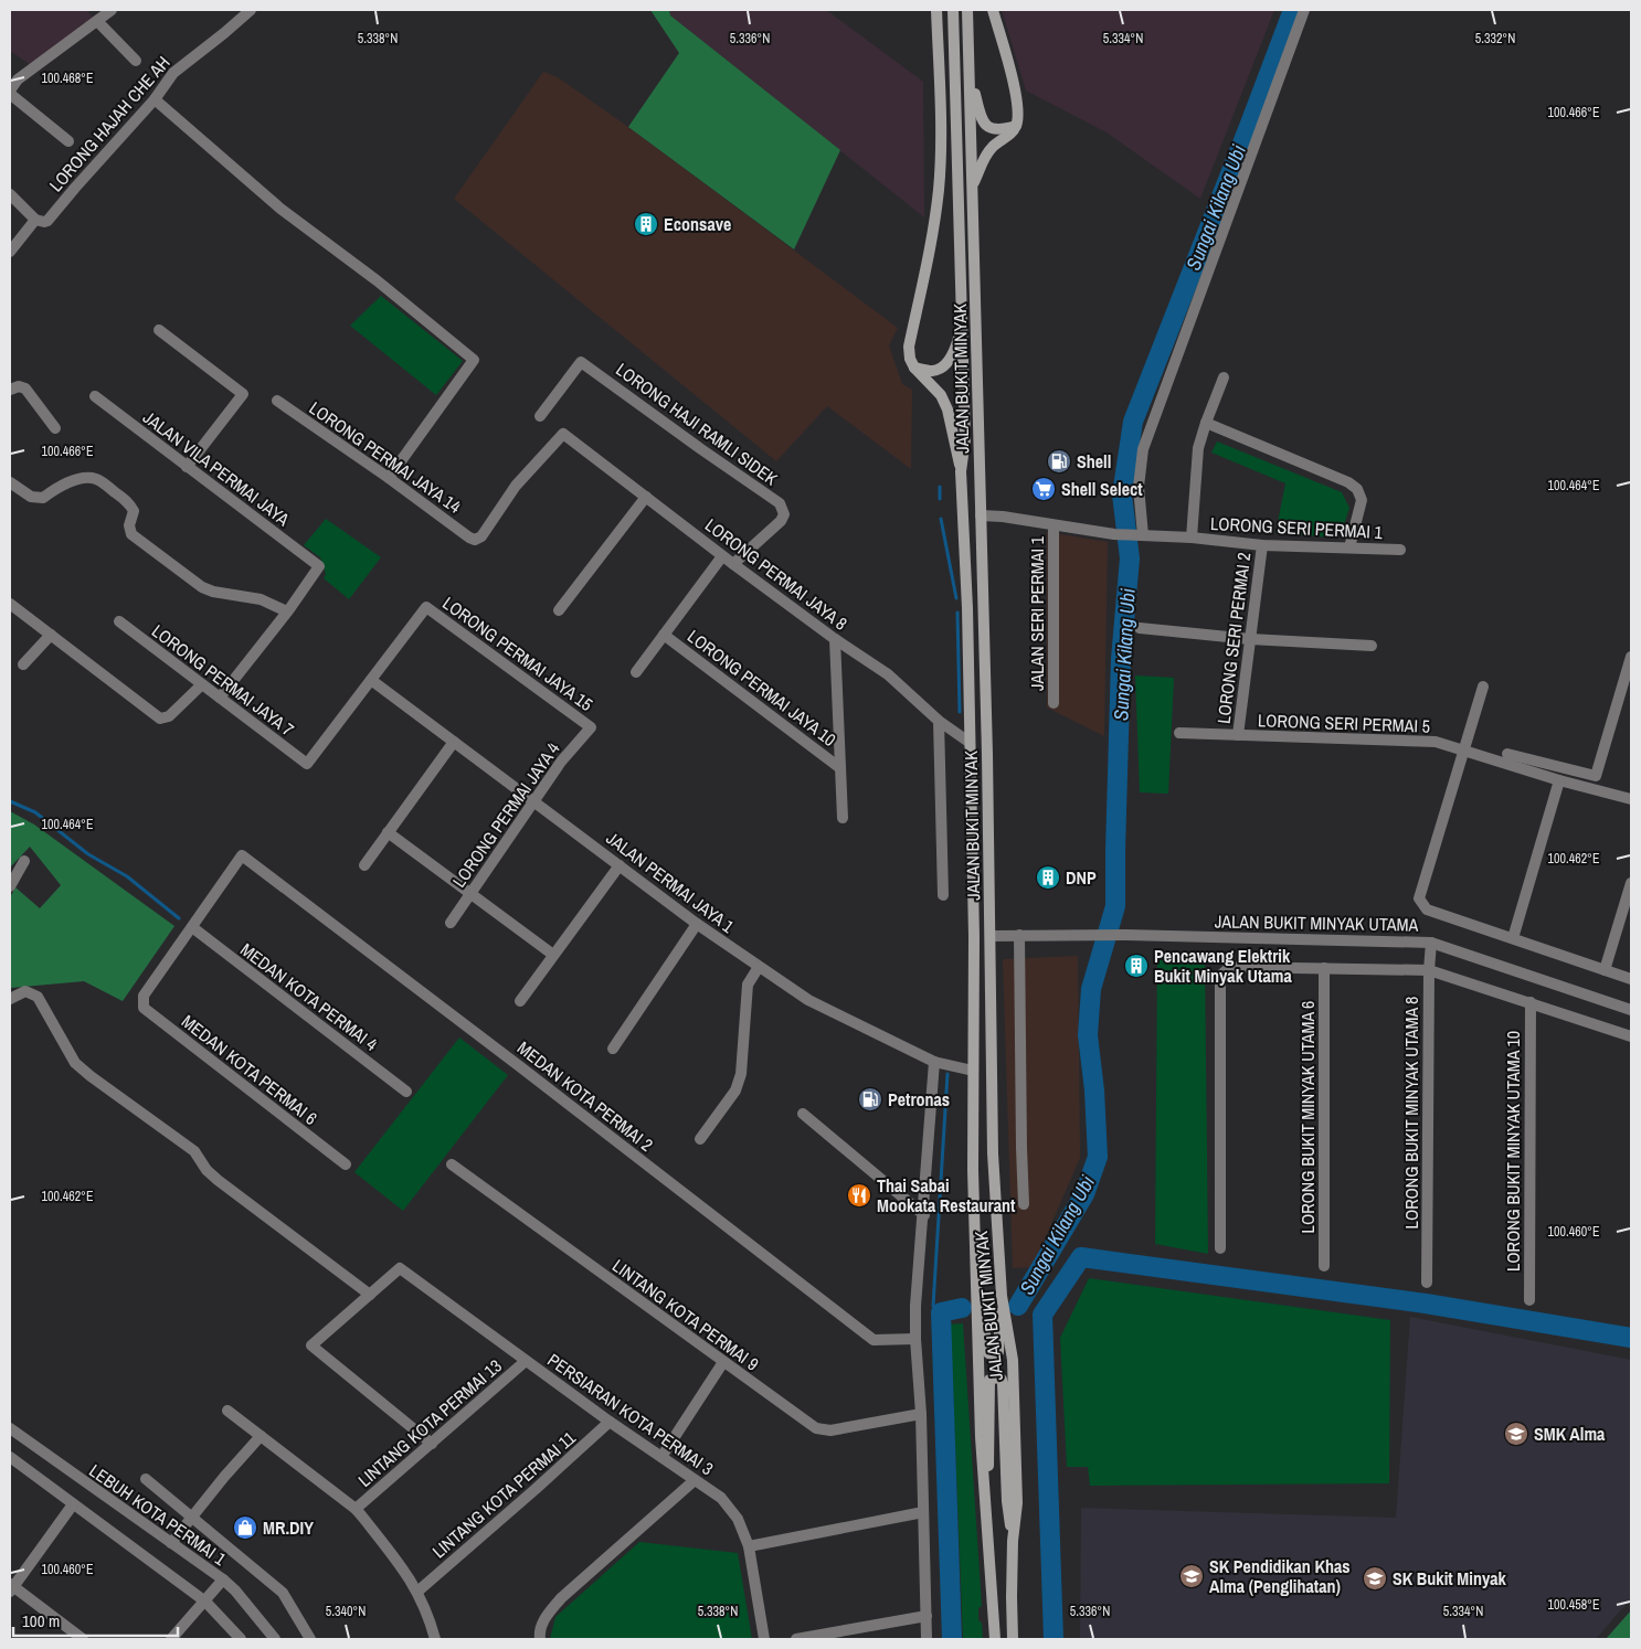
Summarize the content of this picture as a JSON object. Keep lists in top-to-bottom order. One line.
{"streets":{"main road":["JALAN BUKIT MINYAK"],"street":["LORONG HAJAH CHE AH","LORONG HAJI RAMLI SIDEK","LORONG PERMAI JAYA 14","JALAN VILA PERMAI JAYA","LORONG SERI PERMAI 1","LORONG PERMAI JAYA 8","JALAN SERI PERMAI 1","LORONG SERI PERMAI 2","LORONG PERMAI JAYA 15","LORONG PERMAI JAYA 7","LORONG PERMAI JAYA 10","LORONG SERI PERMAI 5","LORONG PERMAI JAYA 4","JALAN PERMAI JAYA 1","JALAN BUKIT MINYAK UTAMA","MEDAN KOTA PERMAI 4","MEDAN KOTA PERMAI 6","MEDAN KOTA PERMAI 2","LORONG BUKIT MINYAK UTAMA 8","LORONG BUKIT MINYAK UTAMA 6","LORONG BUKIT MINYAK UTAMA 10","LINTANG KOTA PERMAI 9","PERSIARAN KOTA PERMAI 3","LINTANG KOTA PERMAI 13","LINTANG KOTA PERMAI 11","LEBUH KOTA PERMAI 1"]},"crossings":[["JALAN BUKIT MINYAK","LORONG SERI PERMAI 1"],["JALAN BUKIT MINYAK","LORONG PERMAI JAYA 8"],["JALAN BUKIT MINYAK","JALAN PERMAI JAYA 1"],["JALAN BUKIT MINYAK","JALAN BUKIT MINYAK UTAMA"],["LORONG HAJI RAMLI SIDEK","LORONG PERMAI JAYA 8"],["LORONG PERMAI JAYA 14","LORONG PERMAI JAYA 8"],["LORONG SERI PERMAI 1","JALAN SERI PERMAI 1"],["LORONG SERI PERMAI 1","LORONG SERI PERMAI 2"],["LORONG SERI PERMAI 2","LORONG SERI PERMAI 5"],["LORONG PERMAI JAYA 15","LORONG PERMAI JAYA 7"],["LORONG PERMAI JAYA 15","LORONG PERMAI JAYA 4"],["LORONG PERMAI JAYA 15","JALAN PERMAI JAYA 1"],["LORONG PERMAI JAYA 7","JALAN PERMAI JAYA 1"],["LORONG PERMAI JAYA 4","JALAN PERMAI JAYA 1"],["JALAN BUKIT MINYAK UTAMA","LORONG BUKIT MINYAK UTAMA 8"],["MEDAN KOTA PERMAI 4","MEDAN KOTA PERMAI 6"],["MEDAN KOTA PERMAI 4","MEDAN KOTA PERMAI 2"],["MEDAN KOTA PERMAI 6","MEDAN KOTA PERMAI 2"],["PERSIARAN KOTA PERMAI 3","LINTANG KOTA PERMAI 13"],["PERSIARAN KOTA PERMAI 3","LINTANG KOTA PERMAI 11"]],"water":["Sungai Kilang Ubi"],"places":{"building":["Econsave","DNP","Pencawang Elektrik Bukit Minyak Utama"],"fuel station":["Shell","Petronas"],"supermarket":["Shell Select"],"restaurant":["Thai Sabai Mookata Restaurant"],"school or university":["SMK Alma","SK Pendidikan Khas Alma (Penglihatan)","SK Bukit Minyak"],"shop":["MR.DIY"]},"scale_bar":"100 m","coordinates":["5.338°N","5.336°N","5.334°N","5.332°N","100.468°E","100.466°E","100.464°E","100.462°E","100.460°E","100.458°E","5.340°N"]}
